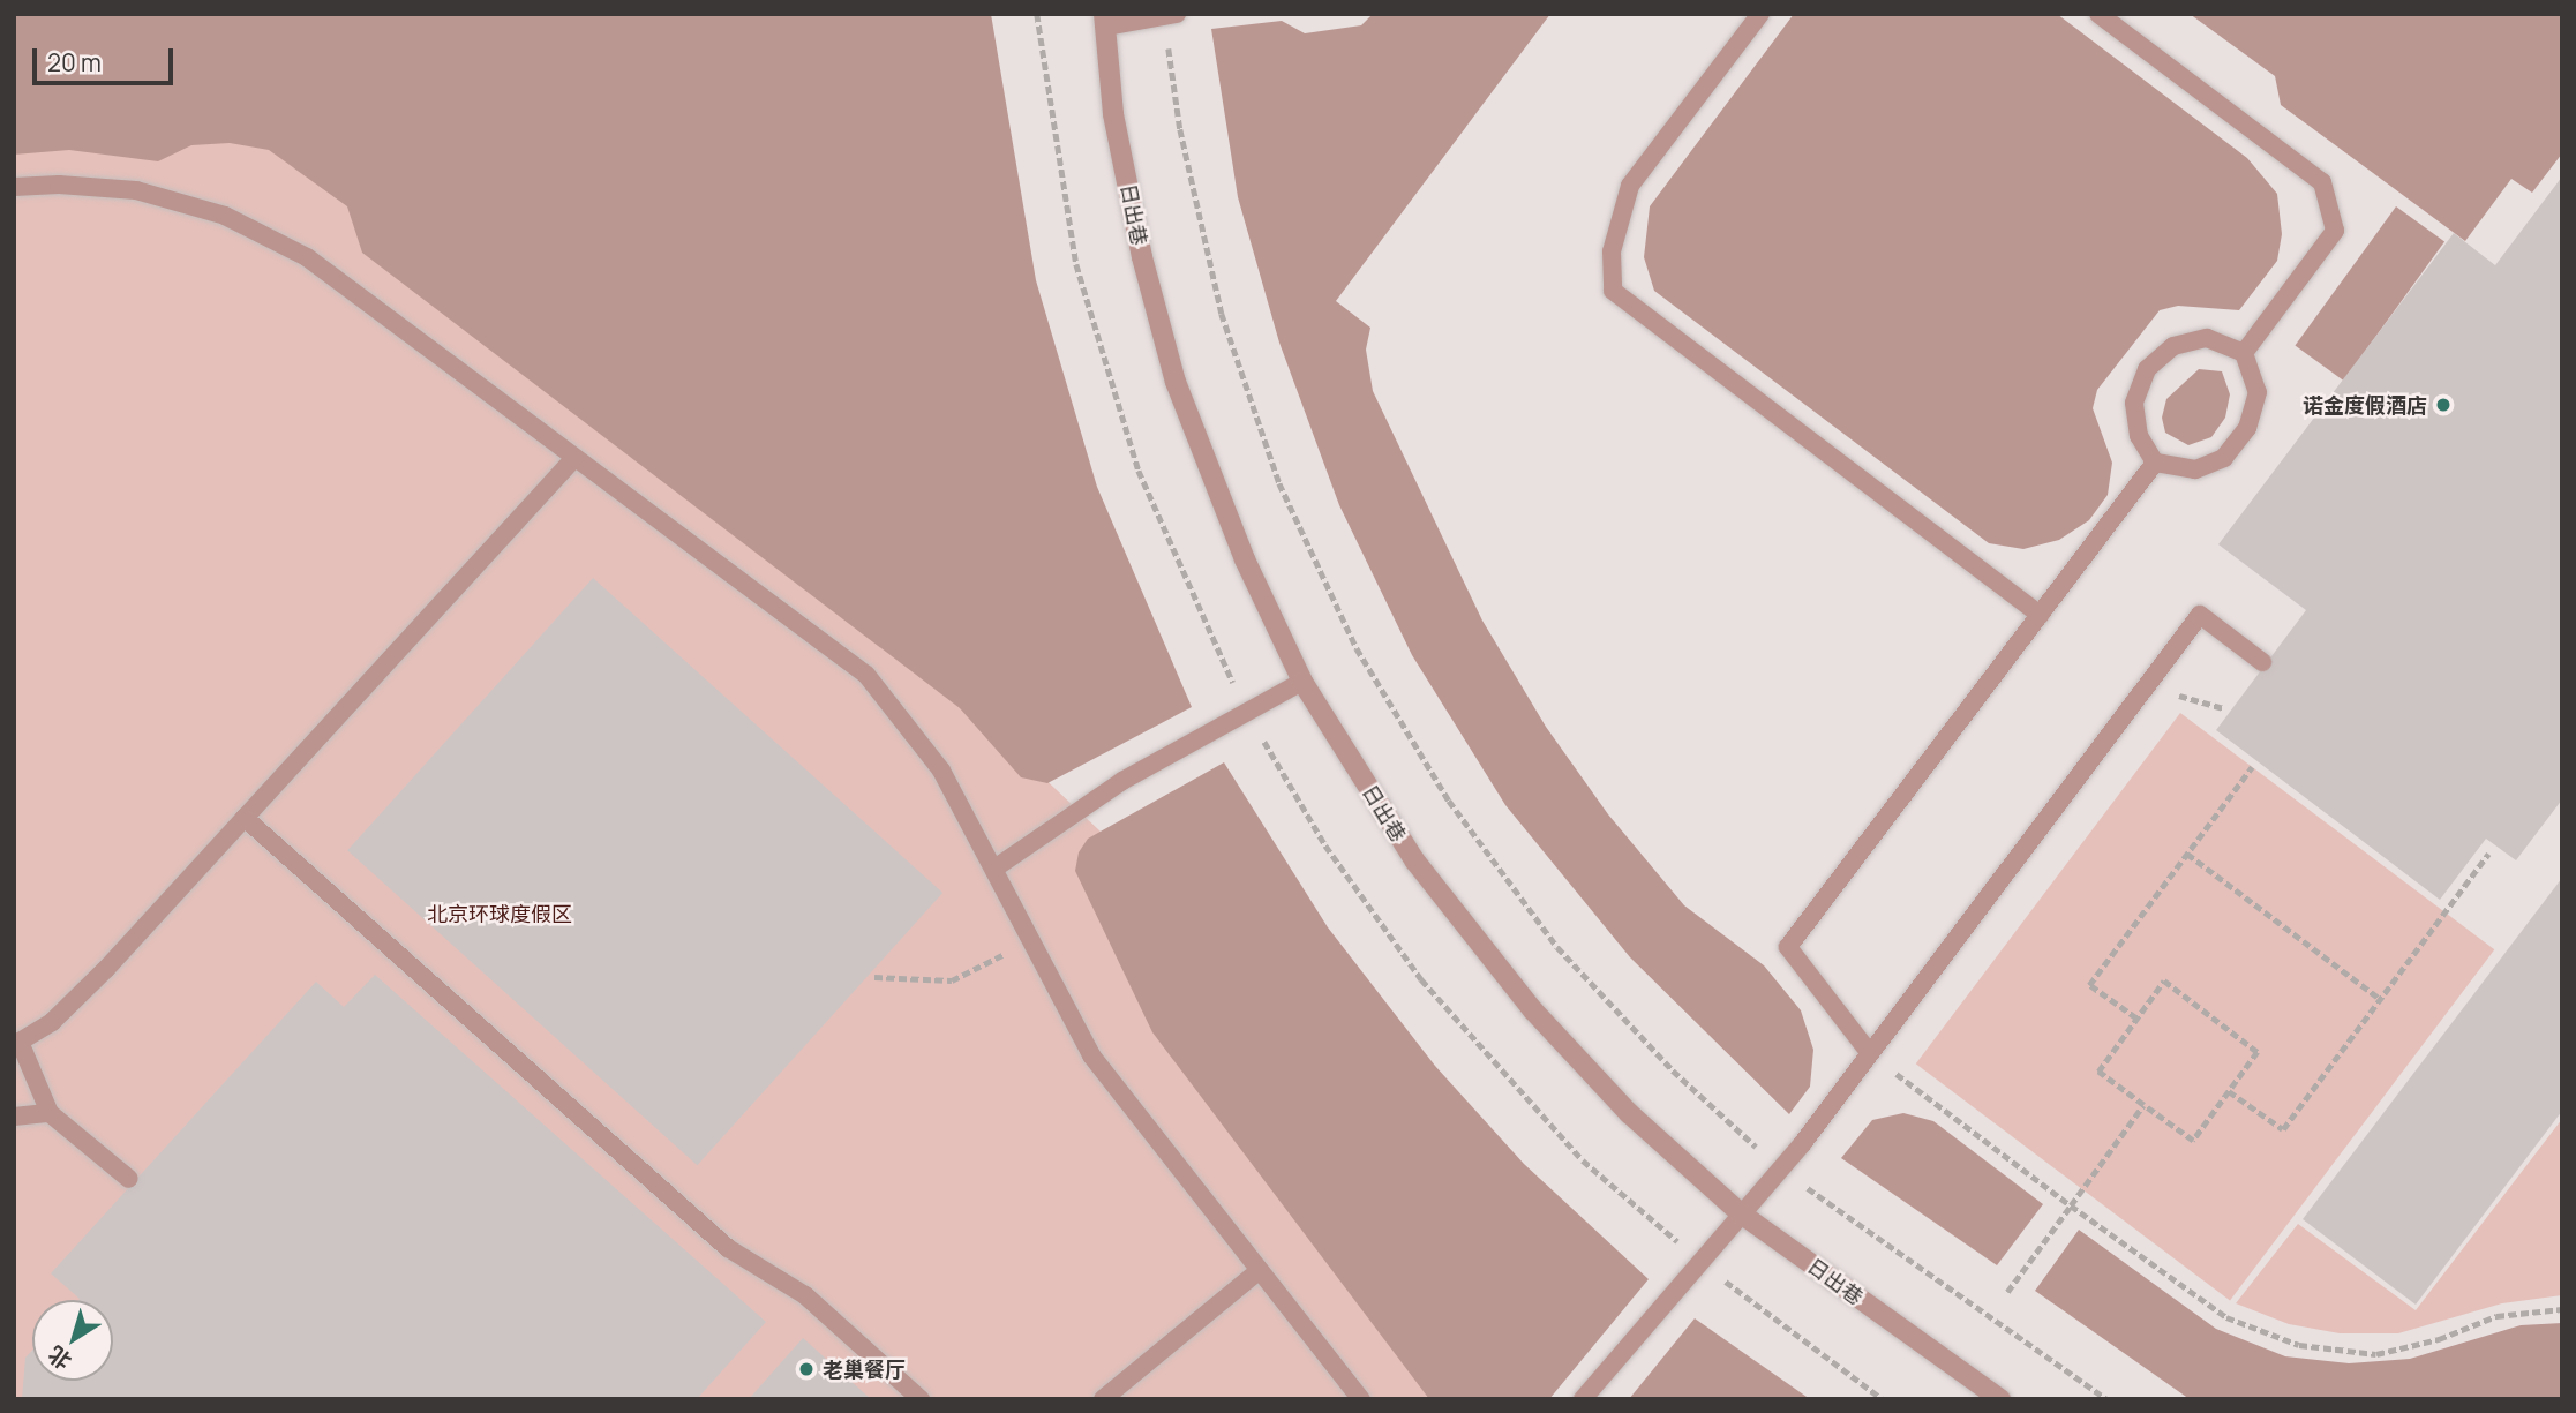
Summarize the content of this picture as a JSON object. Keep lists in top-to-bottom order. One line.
{"streets":{"street":["日出巷"]},"parks":["北京环球度假区"],"places":["诺金度假酒店","老巢餐厅"],"scale_bar":"20 m","north":"bottom left"}
